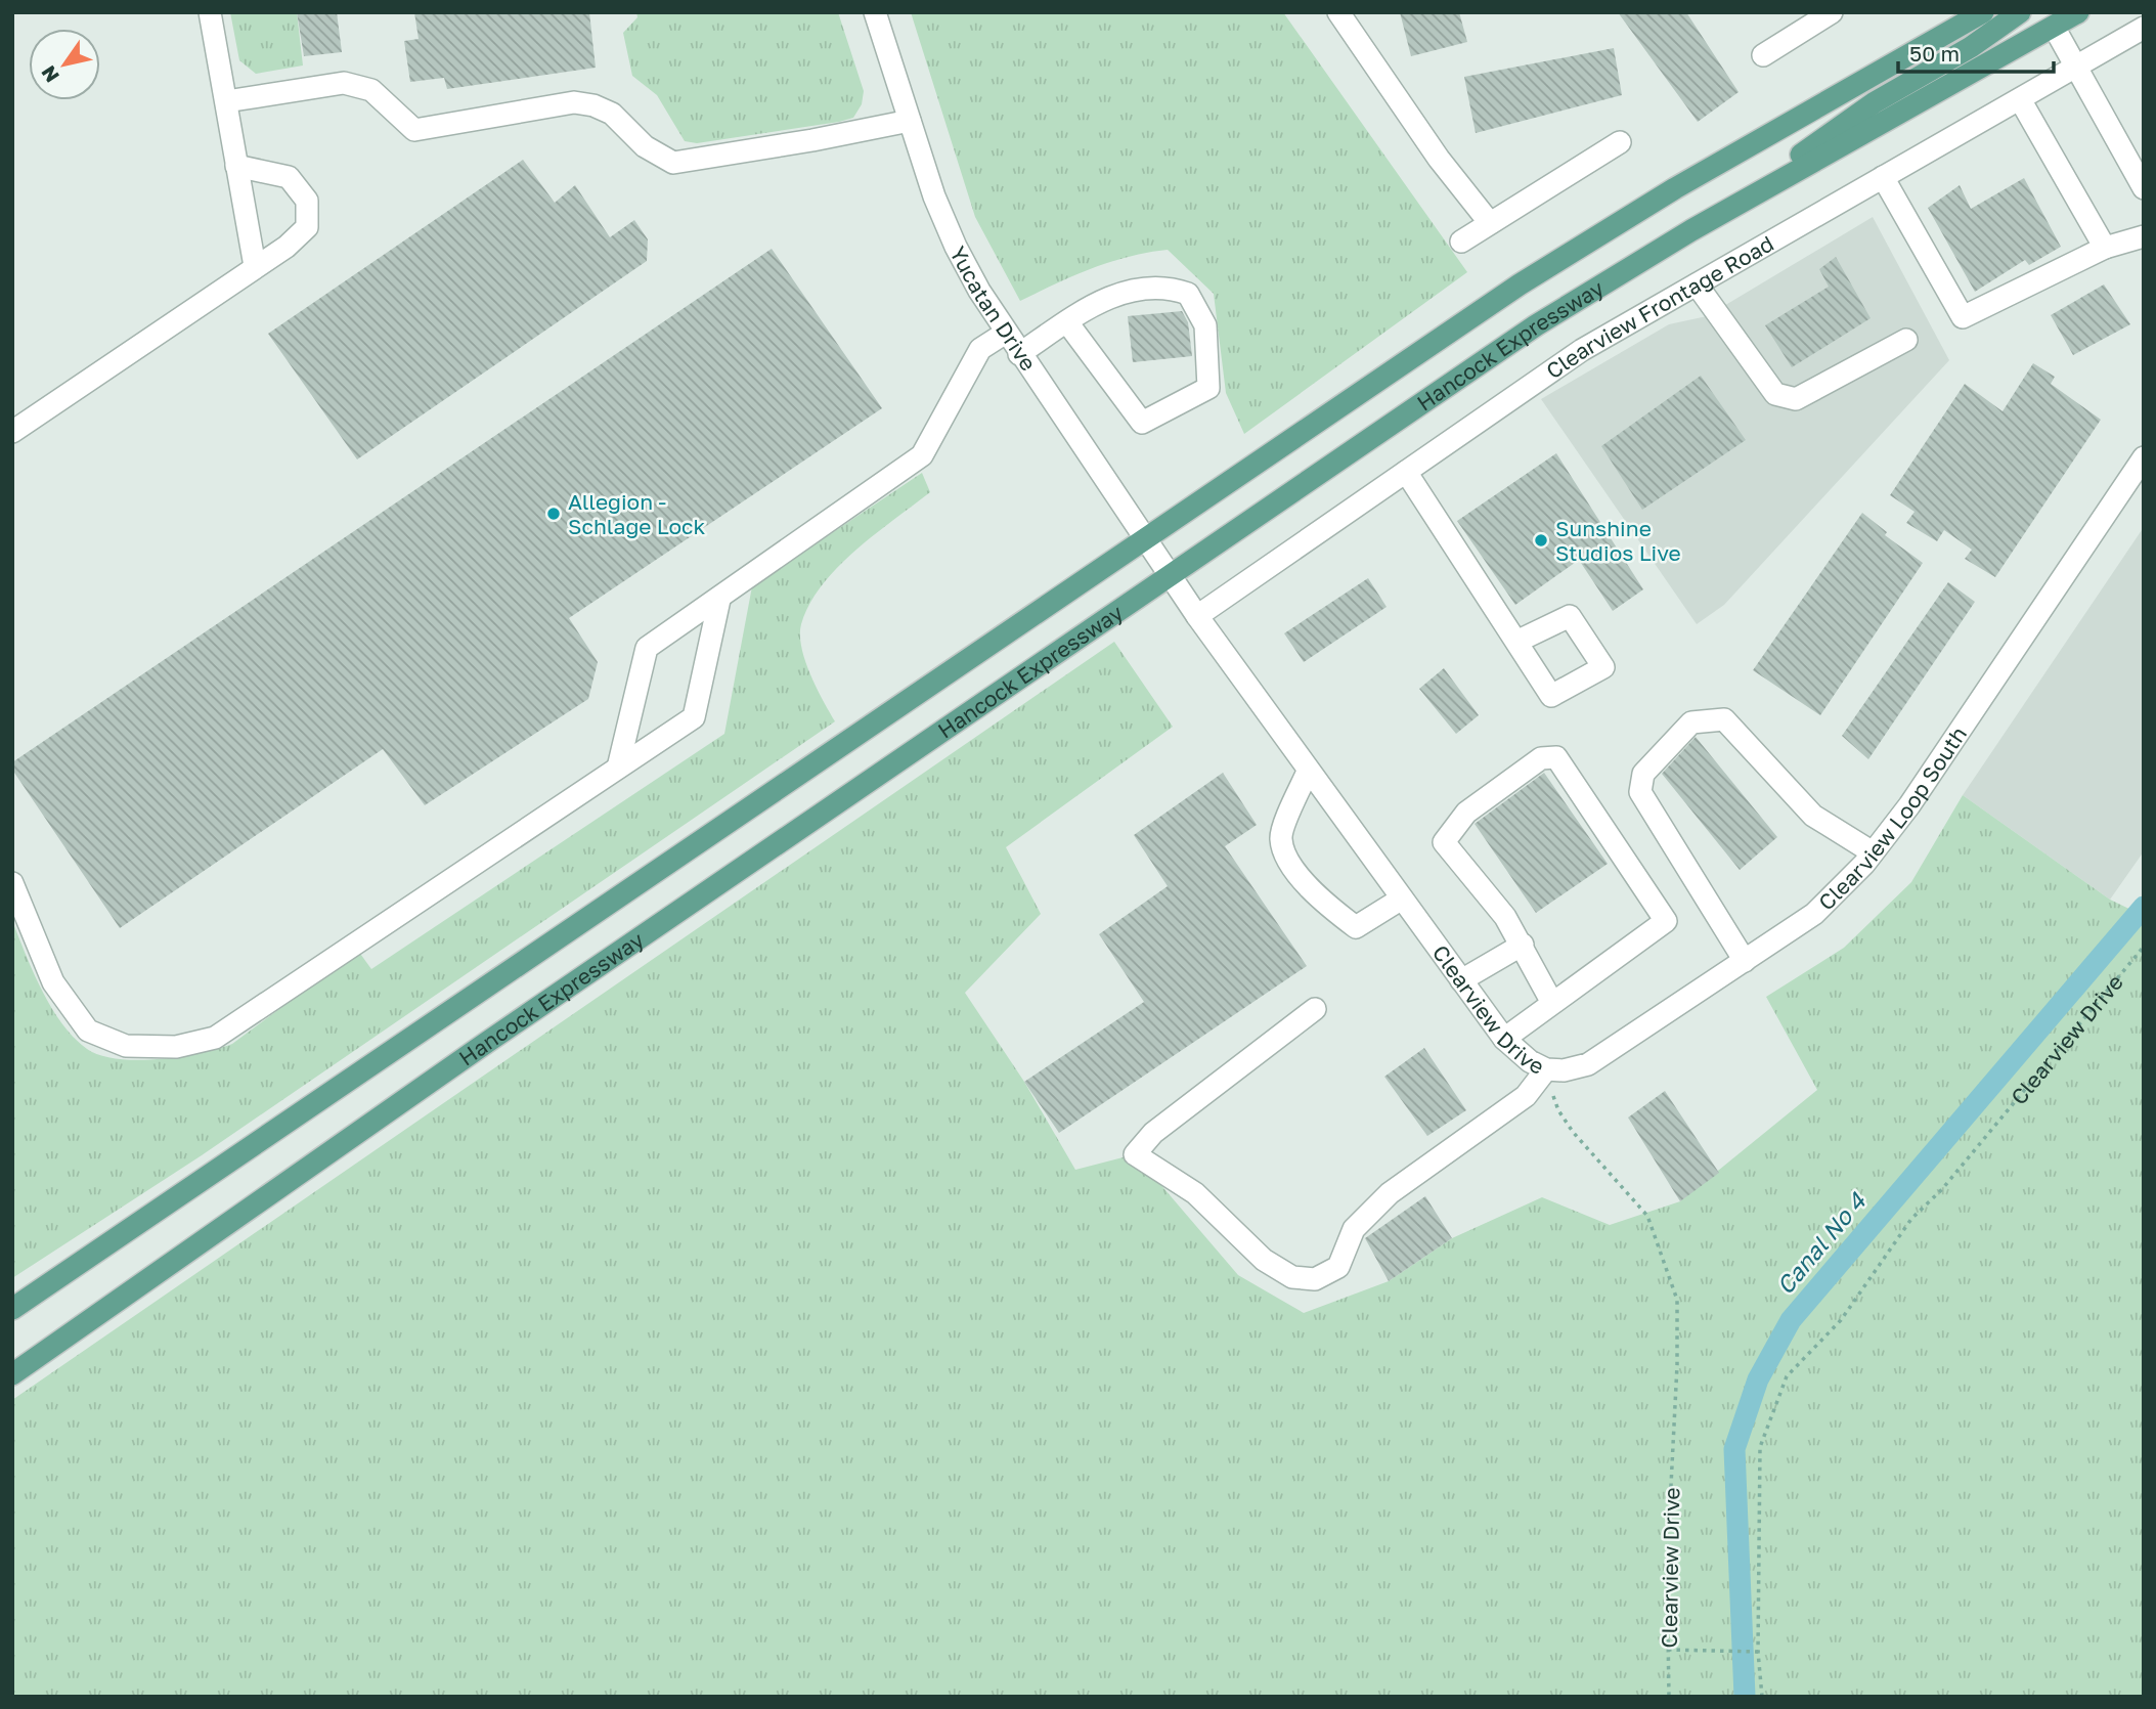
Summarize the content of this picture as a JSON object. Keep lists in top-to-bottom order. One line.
{"streets":{"main road":["Hancock Expressway"],"street":["Clearview Frontage Road","Yucatan Drive","Clearview Loop South","Clearview Drive"]},"crossings":[["Clearview Frontage Road","Clearview Drive"],["Yucatan Drive","Hancock Expressway"],["Yucatan Drive","Clearview Drive"],["Hancock Expressway","Clearview Drive"],["Clearview Loop South","Clearview Drive"]],"water":["Canal No 4"],"places":["Allegion - Schlage Lock","Sunshine Studios Live"],"scale_bar":"50 m","north":"bottom left"}
